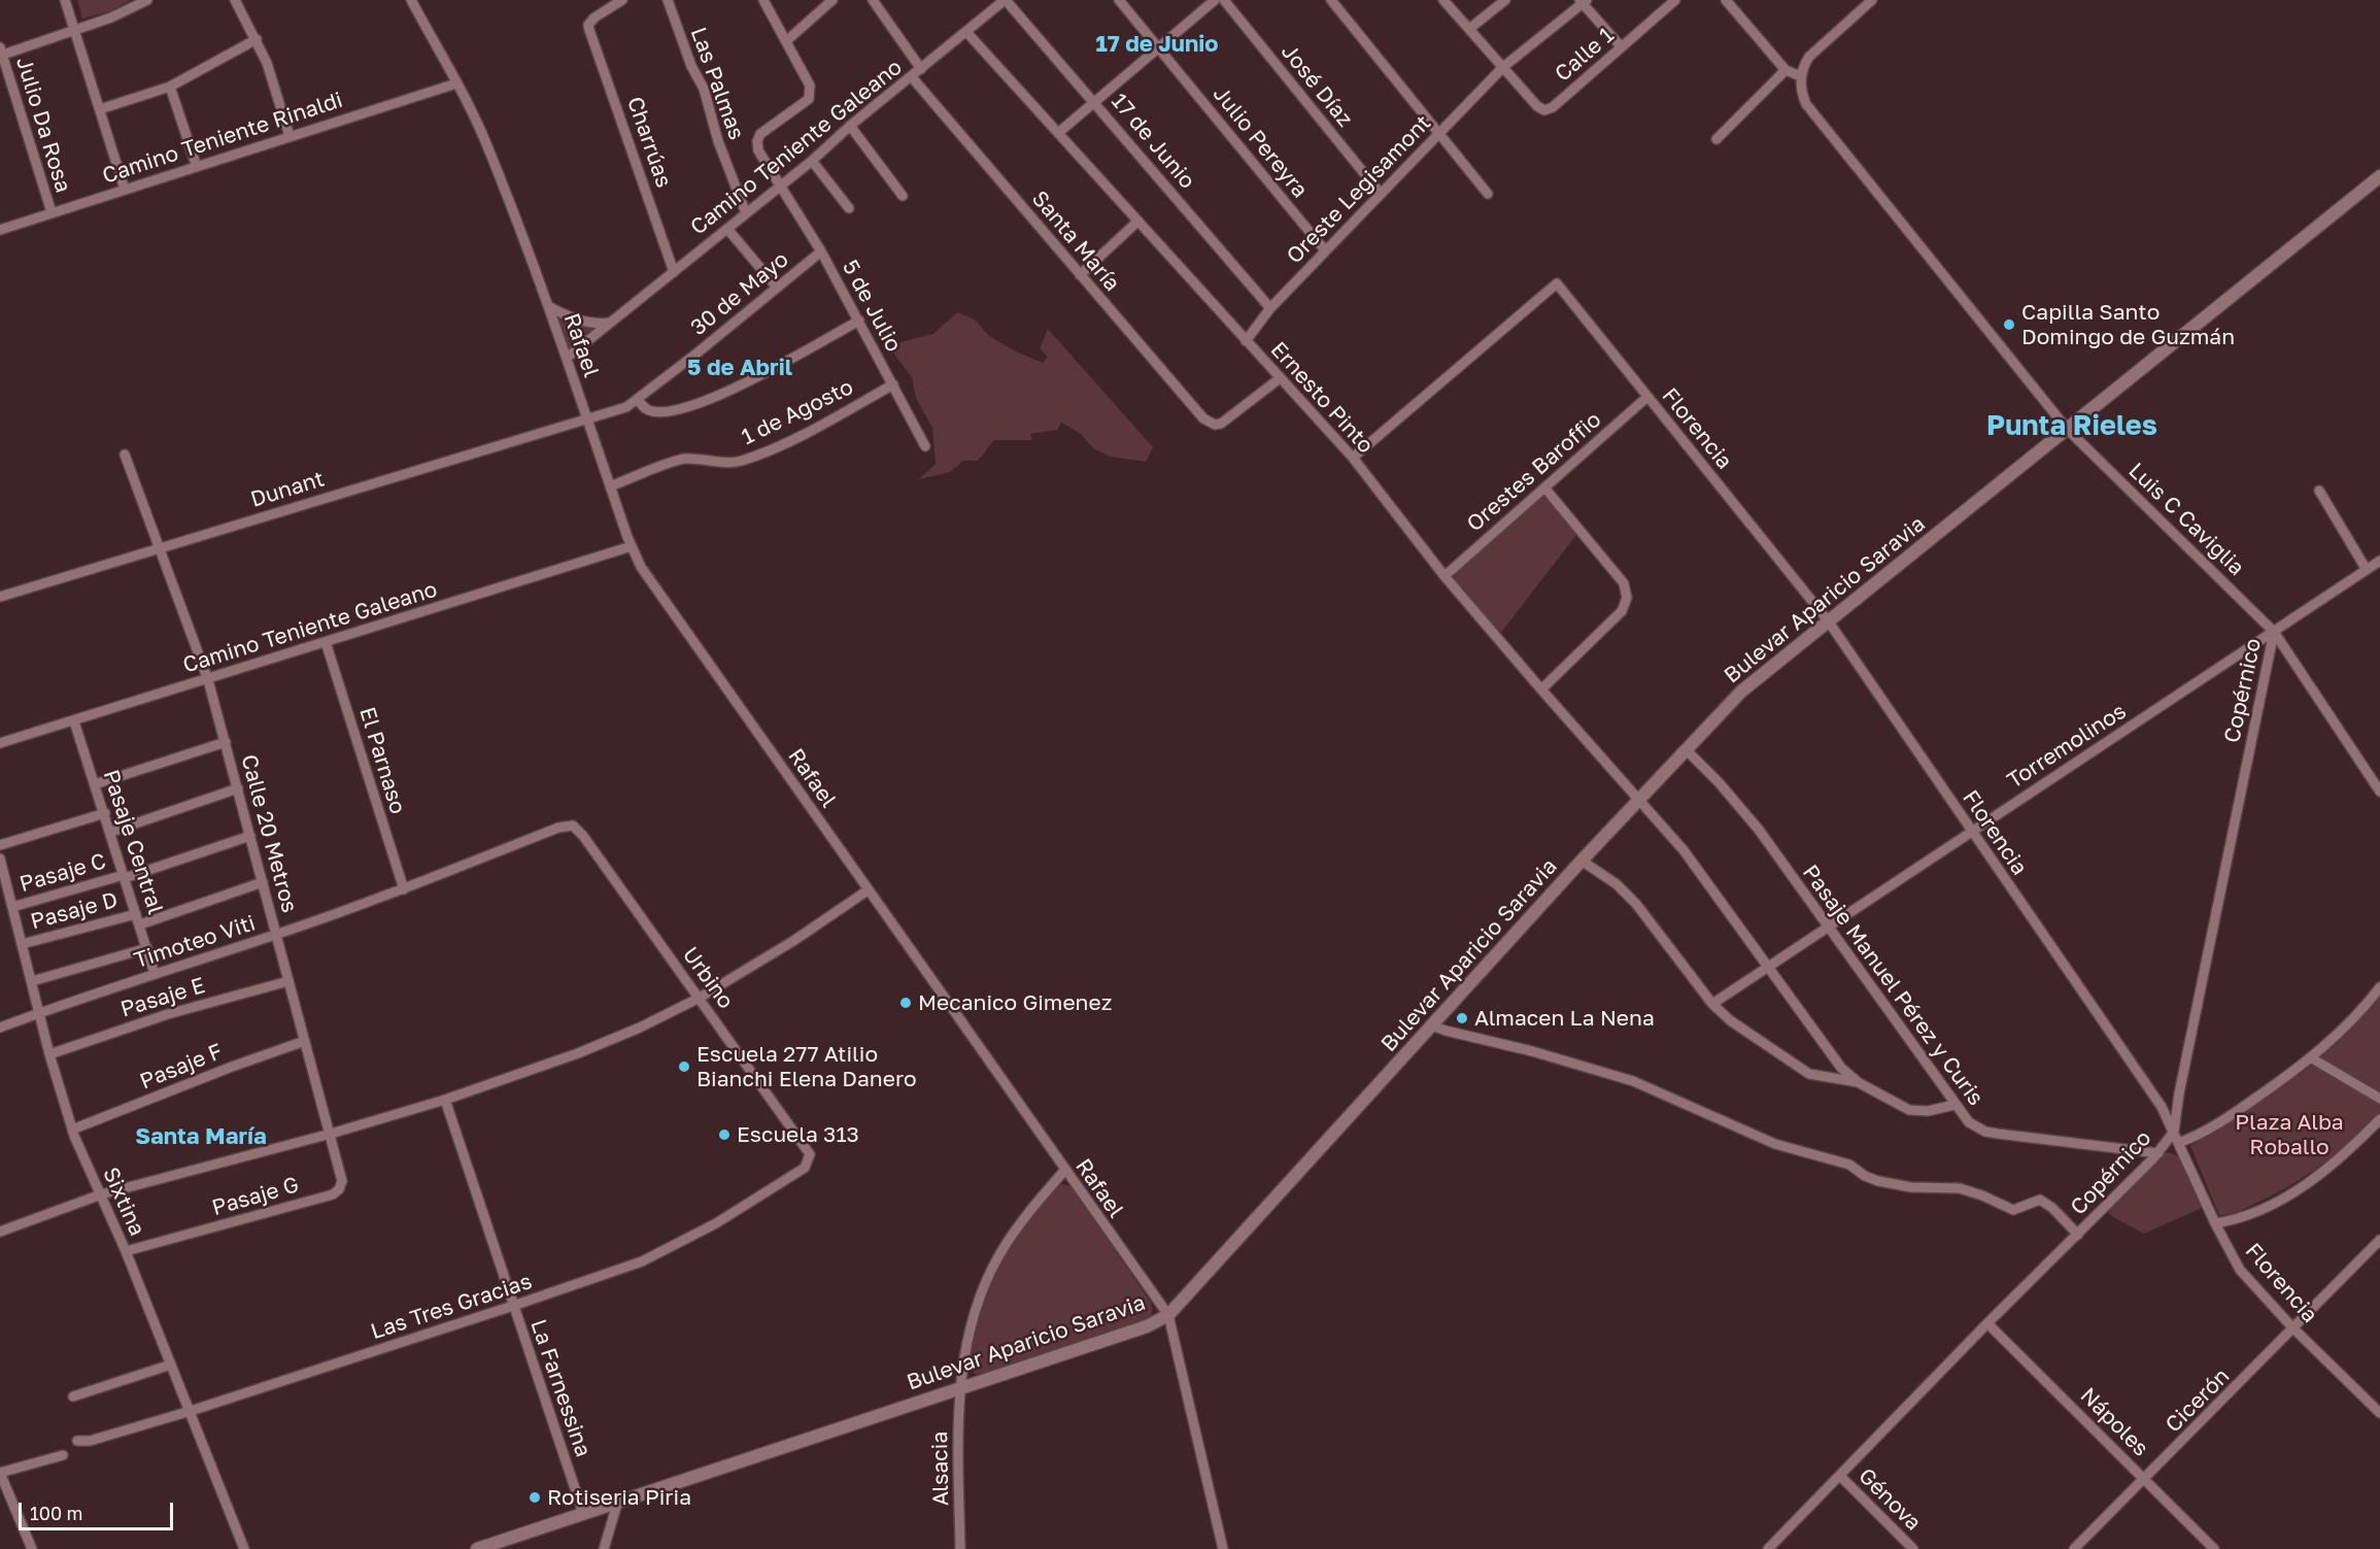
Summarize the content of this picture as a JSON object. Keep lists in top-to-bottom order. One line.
{"streets":{"street":["Calle 1","Las Palmas","José Díaz","Julio Da Rosa","Camino Teniente Rinaldi","17 de Junio","Charrúas","Julio Pereyra","Camino Teniente Galeano","Oreste Legisamont","Santa María","30 de Mayo","5 de Julio","Rafael","Ernesto Pinto","1 de Agosto","Florencia","Orestes Baroffio","Dunant","Luis C Caviglia","Bulevar Aparicio Saravia","Copérnico","Torremolinos","El Parnaso","Calle 20 Metros","Pasaje Central","Pasaje C","Pasaje D","Timoteo Viti","Urbino","Pasaje Manuel Pérez y Curis","Pasaje E","Pasaje F","Pasaje G","Sixtina","Las Tres Gracias","La Farnessina","Cicerón","Nápoles","Alsacia","Génova"]},"crossings":[["Calle 1","Oreste Legisamont"],["Las Palmas","Camino Teniente Galeano"],["José Díaz","Oreste Legisamont"],["Julio Da Rosa","Camino Teniente Rinaldi"],["Camino Teniente Rinaldi","Rafael"],["17 de Junio","Camino Teniente Galeano"],["17 de Junio","Oreste Legisamont"],["Charrúas","Camino Teniente Galeano"],["Julio Pereyra","Oreste Legisamont"],["Camino Teniente Galeano","Santa María"],["Camino Teniente Galeano","5 de Julio"],["Camino Teniente Galeano","Rafael"],["Camino Teniente Galeano","Ernesto Pinto"],["Camino Teniente Galeano","El Parnaso"],["Camino Teniente Galeano","Calle 20 Metros"],["Camino Teniente Galeano","Pasaje Central"],["Oreste Legisamont","Ernesto Pinto"],["Santa María","Ernesto Pinto"],["30 de Mayo","5 de Julio"],["30 de Mayo","Rafael"],["30 de Mayo","Dunant"],["5 de Julio","1 de Agosto"],["Rafael","1 de Agosto"],["Rafael","Dunant"],["Rafael","Bulevar Aparicio Saravia"],["Rafael","Alsacia"],["Ernesto Pinto","Florencia"],["Ernesto Pinto","Orestes Baroffio"],["Ernesto Pinto","Bulevar Aparicio Saravia"],["Ernesto Pinto","Torremolinos"],["Florencia","Orestes Baroffio"],["Florencia","Bulevar Aparicio Saravia"],["Florencia","Copérnico"],["Florencia","Torremolinos"],["Florencia","Cicerón"],["Dunant","Calle 20 Metros"],["Luis C Caviglia","Bulevar Aparicio Saravia"],["Luis C Caviglia","Copérnico"],["Luis C Caviglia","Torremolinos"],["Bulevar Aparicio Saravia","Pasaje Manuel Pérez y Curis"],["Bulevar Aparicio Saravia","La Farnessina"],["Bulevar Aparicio Saravia","Alsacia"],["Copérnico","Torremolinos"],["Copérnico","Pasaje Manuel Pérez y Curis"],["Copérnico","Nápoles"],["Copérnico","Génova"],["Torremolinos","Pasaje Manuel Pérez y Curis"],["El Parnaso","Timoteo Viti"],["Calle 20 Metros","Pasaje C"],["Calle 20 Metros","Pasaje D"],["Calle 20 Metros","Timoteo Viti"],["Calle 20 Metros","Pasaje E"],["Calle 20 Metros","Pasaje F"],["Calle 20 Metros","Pasaje G"],["Pasaje Central","Pasaje C"],["Pasaje Central","Pasaje D"],["Pasaje Central","Timoteo Viti"],["Pasaje C","Sixtina"],["Pasaje D","Sixtina"],["Timoteo Viti","Urbino"],["Timoteo Viti","Sixtina"],["Urbino","Las Tres Gracias"],["Pasaje E","Sixtina"],["Pasaje F","Sixtina"],["Pasaje G","Sixtina"],["Sixtina","Las Tres Gracias"],["Las Tres Gracias","La Farnessina"],["Cicerón","Nápoles"]],"districts":["17 de Junio","5 de Abril","Punta Rieles","Santa María"],"parks":["Plaza Alba Roballo"],"places":["Capilla Santo Domingo de Guzmán","Mecanico Gimenez","Almacen La Nena","Escuela 277 Atilio Bianchi Elena Danero","Escuela 313","Rotiseria Piria"],"scale_bar":"100 m"}
